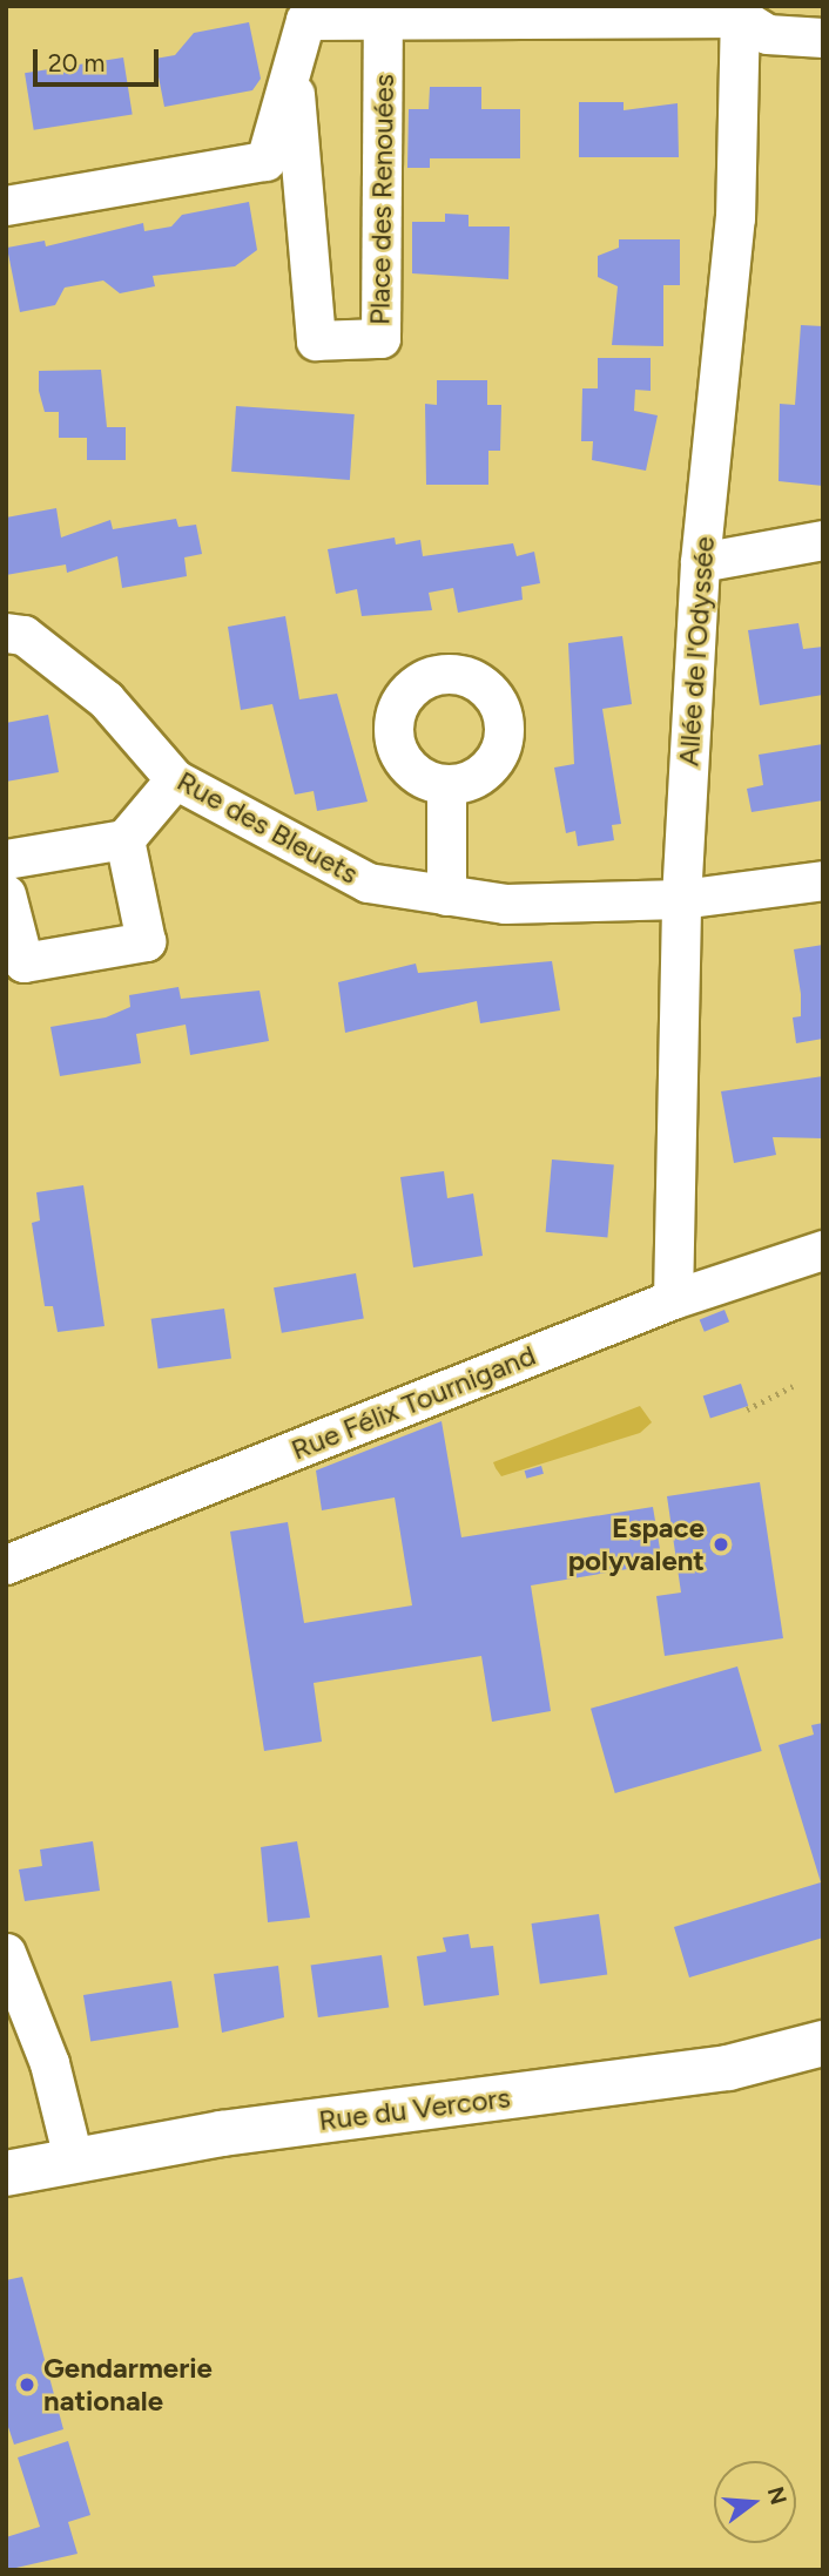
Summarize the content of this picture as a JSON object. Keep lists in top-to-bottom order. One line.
{"streets":{"street":["Place des Renouées","Allée de l'Odyssée","Rue des Bleuets","Rue Félix Tournigand","Rue du Vercors"]},"crossings":[["Allée de l'Odyssée","Rue des Bleuets"],["Allée de l'Odyssée","Rue Félix Tournigand"]],"places":["Espace polyvalent","Gendarmerie nationale"],"scale_bar":"20 m","north":"right"}
